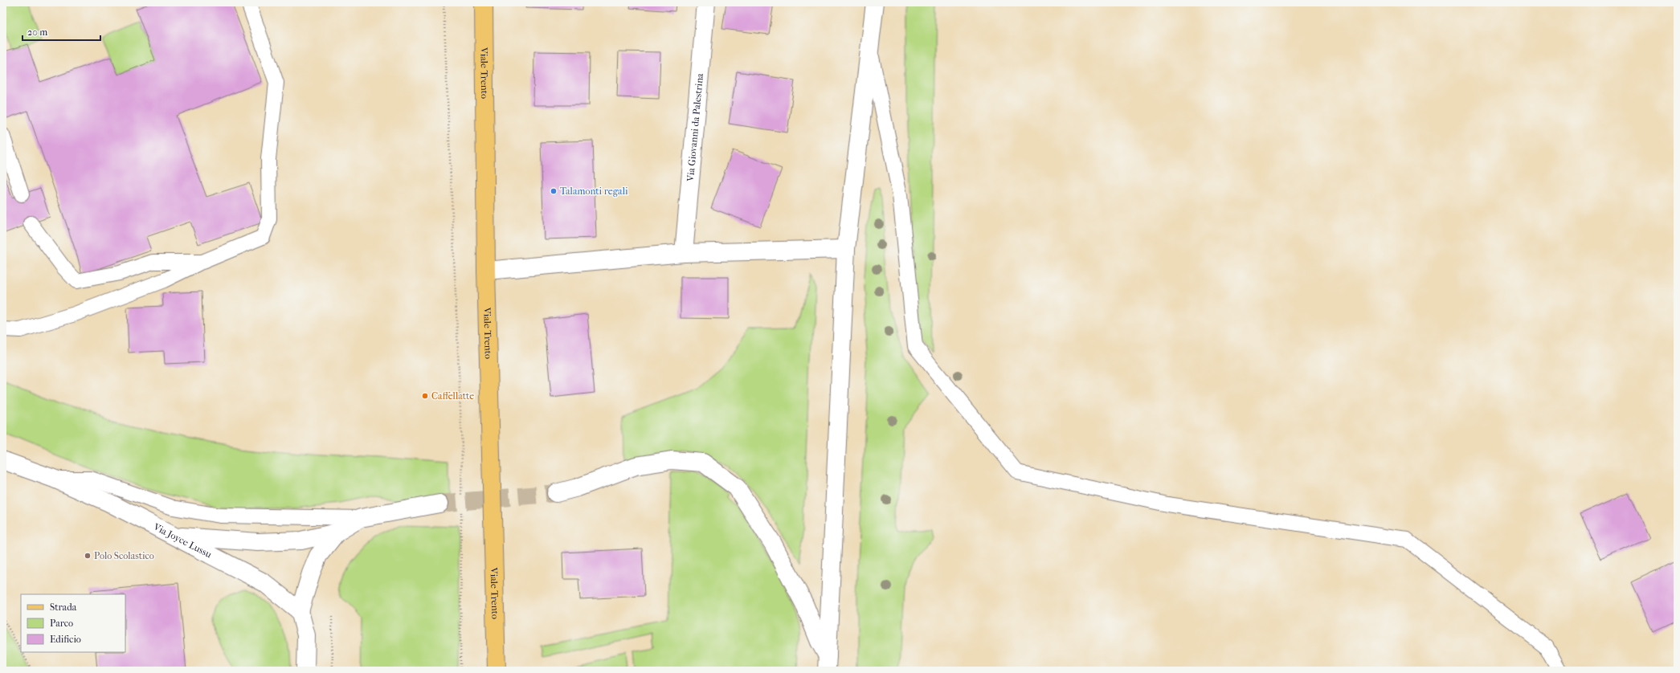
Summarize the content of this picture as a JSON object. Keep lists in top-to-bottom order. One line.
{"streets":{"main road":["Viale Trento"],"street":["Via Giovanni da Palestrina","Via Joyce Lussu"]},"places":["Talamonti regali","Caffellatte","Polo Scolastico"],"legend":["Strada","Parco","Edificio"],"scale_bar":"20 m"}
